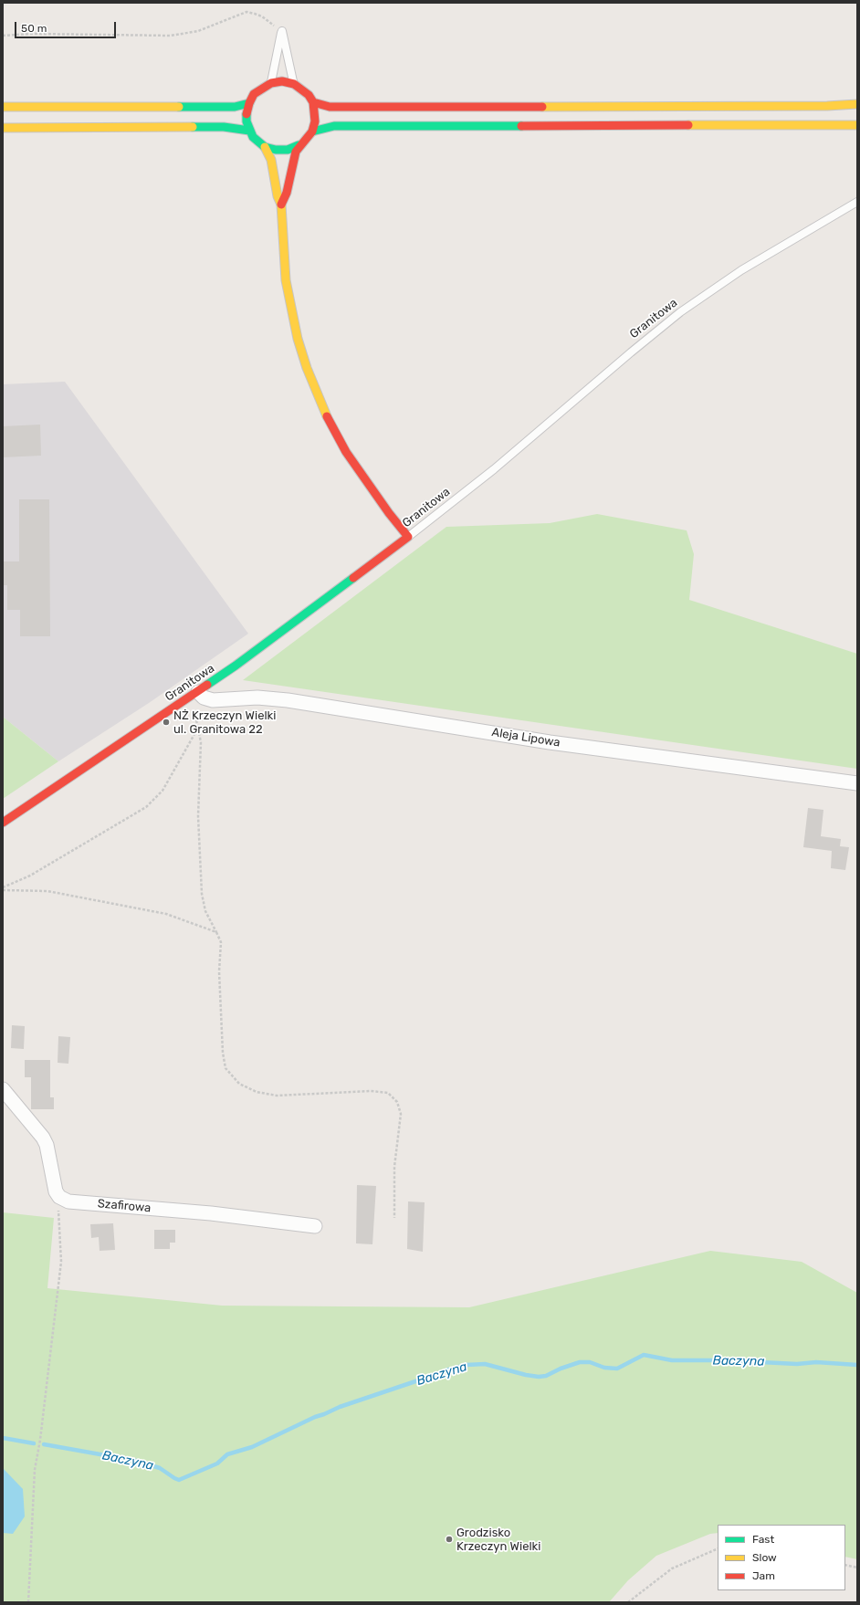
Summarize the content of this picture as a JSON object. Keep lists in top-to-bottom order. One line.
{"streets":{"main road":["Granitowa"],"street":["Aleja Lipowa","Szafirowa"]},"crossings":[["Granitowa","Aleja Lipowa"]],"water":["Baczyna"],"places":["NŻ Krzeczyn Wielki ul. Granitowa 22","Grodzisko Krzeczyn Wielki"],"legend":["Fast","Slow","Jam"],"scale_bar":"50 m"}
